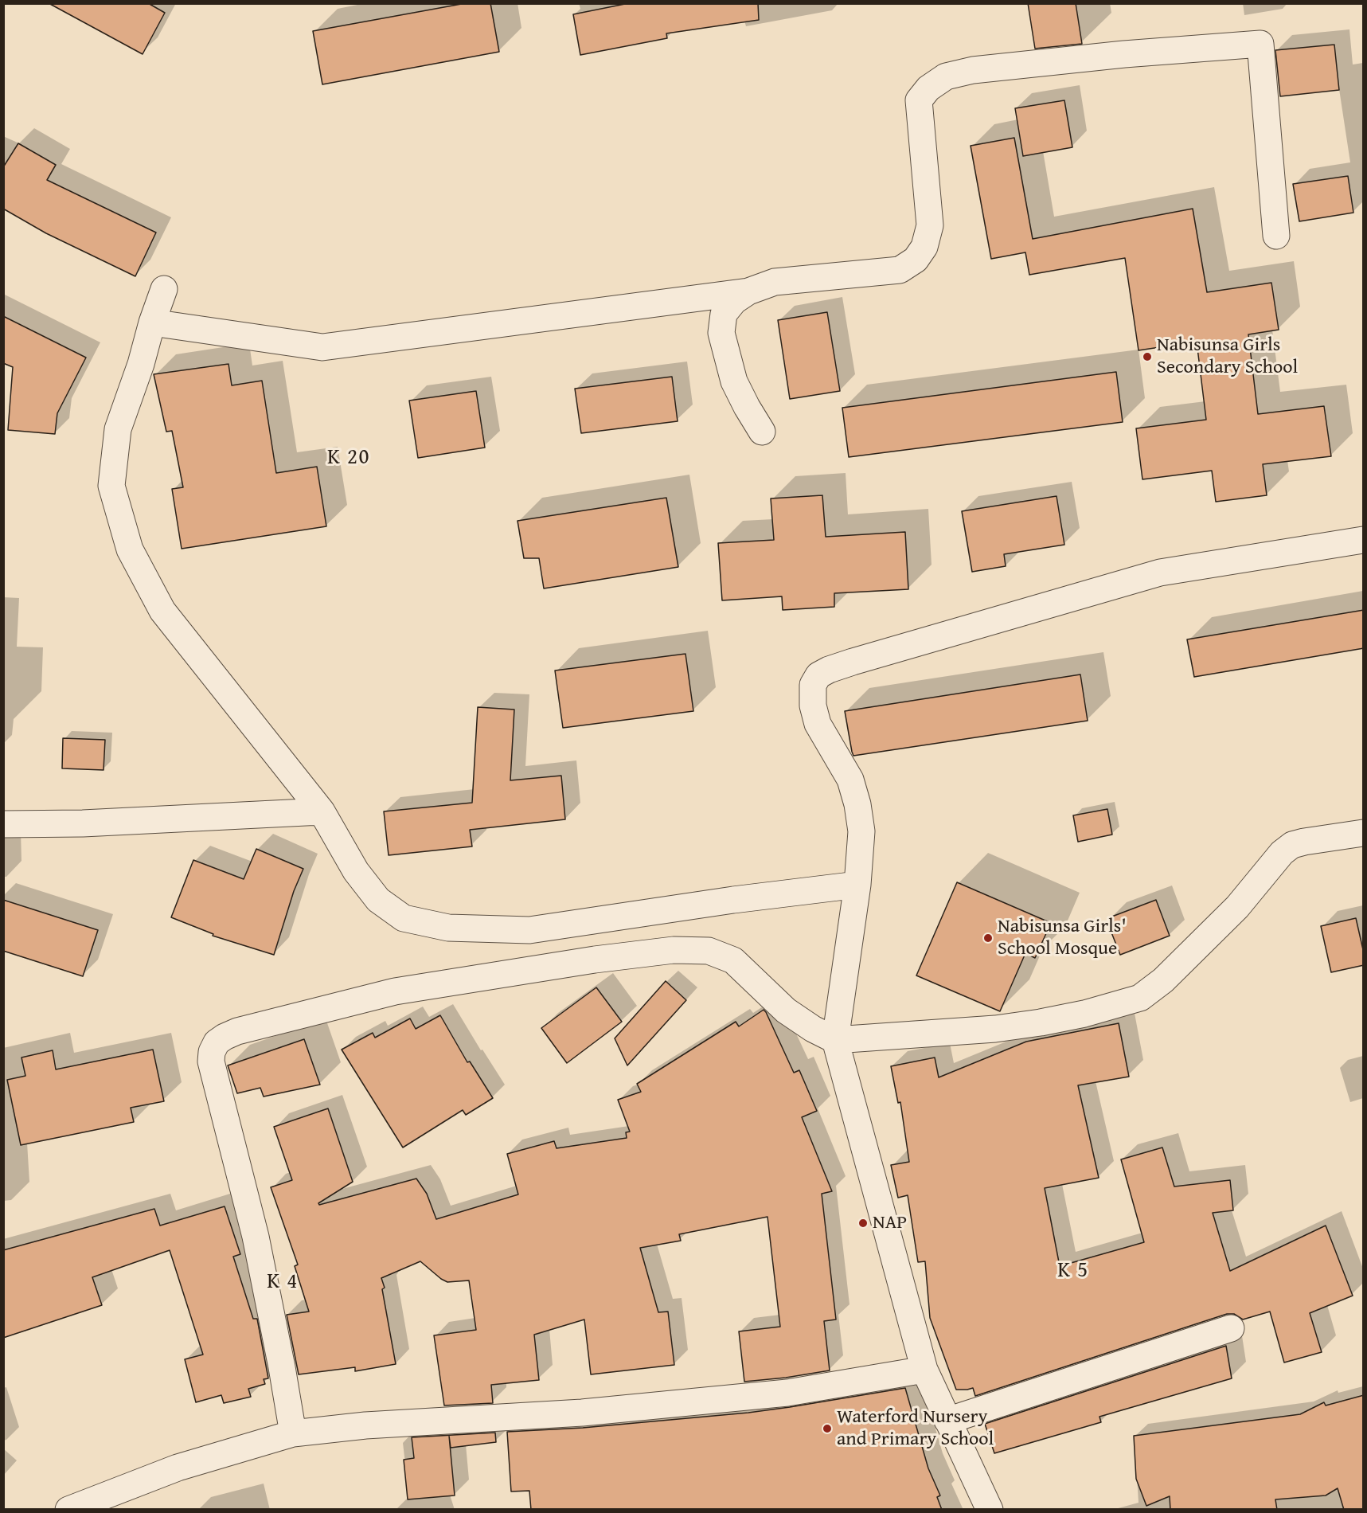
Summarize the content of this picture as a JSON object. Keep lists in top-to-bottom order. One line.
{"districts":["K 20","K 5","K 4"],"places":["Nabisunsa Girls Secondary School","Nabisunsa Girls' School Mosque","NAP","Waterford Nursery and Primary School"]}
